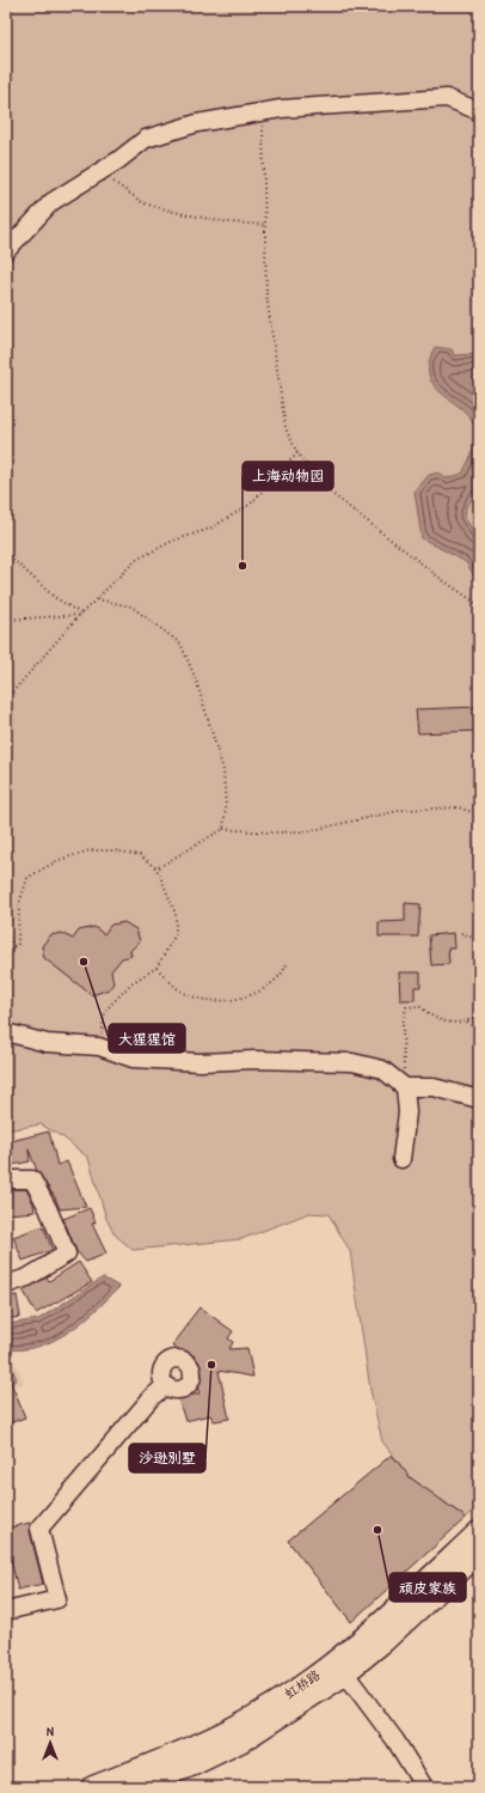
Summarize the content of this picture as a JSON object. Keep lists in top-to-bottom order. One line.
{"streets":{"main road":["虹桥路"]},"places":["上海动物园","大猩猩馆","沙逊别墅","顽皮家族"],"north":"top"}
